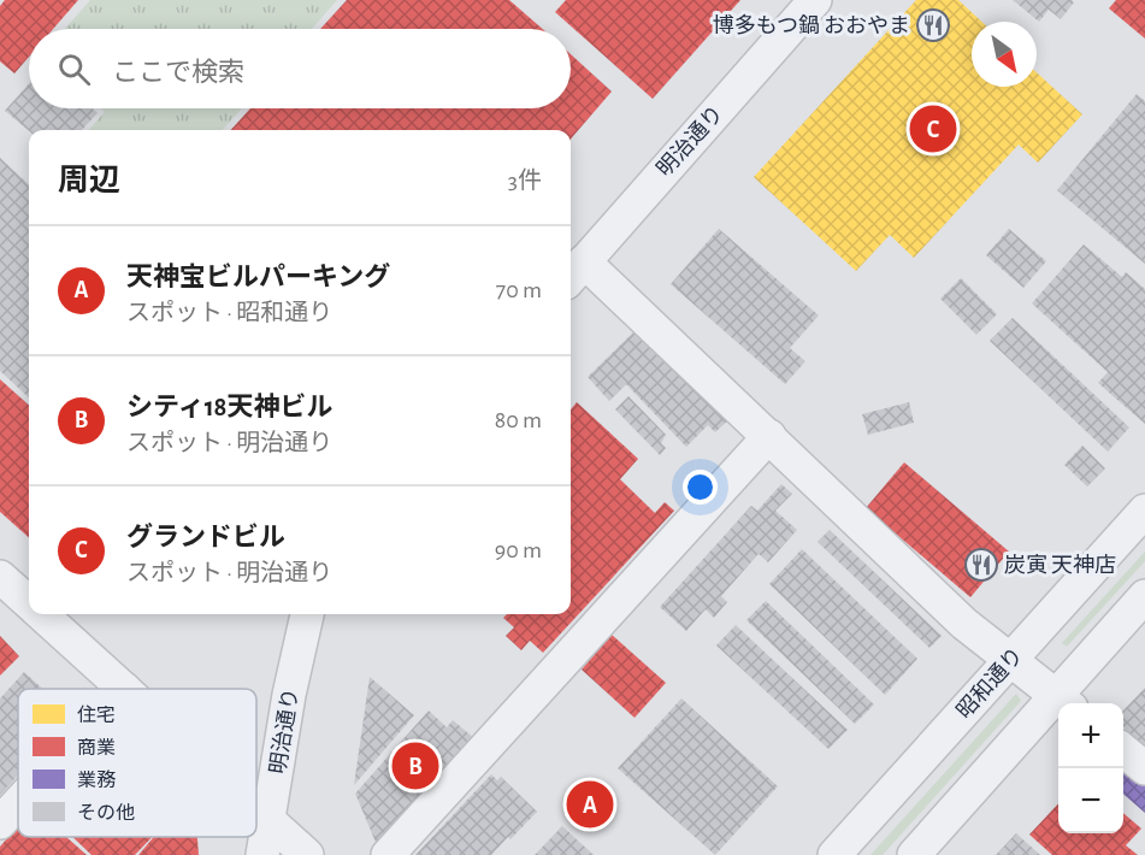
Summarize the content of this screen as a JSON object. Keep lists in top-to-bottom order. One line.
{"streets":{"street":["明治通り","昭和通り"]},"places":{"restaurant":["博多もつ鍋 おおやま","炭寅 天神店"]},"legend":["住宅","商業","業務","その他"],"north":"bottom right","page":{"search":"ここで検索","pins":["C","B","A"],"heading":["周辺","3件"],"list":[{"mark":"A","name":"天神宝ビルパーキング","note":"スポット · 昭和通り","value":"70 m"},{"mark":"B","name":"シティ18天神ビル","note":"スポット · 明治通り","value":"80 m"},{"mark":"C","name":"グランドビル","note":"スポット · 明治通り","value":"90 m"}],"map_buttons":["+","−"]}}
